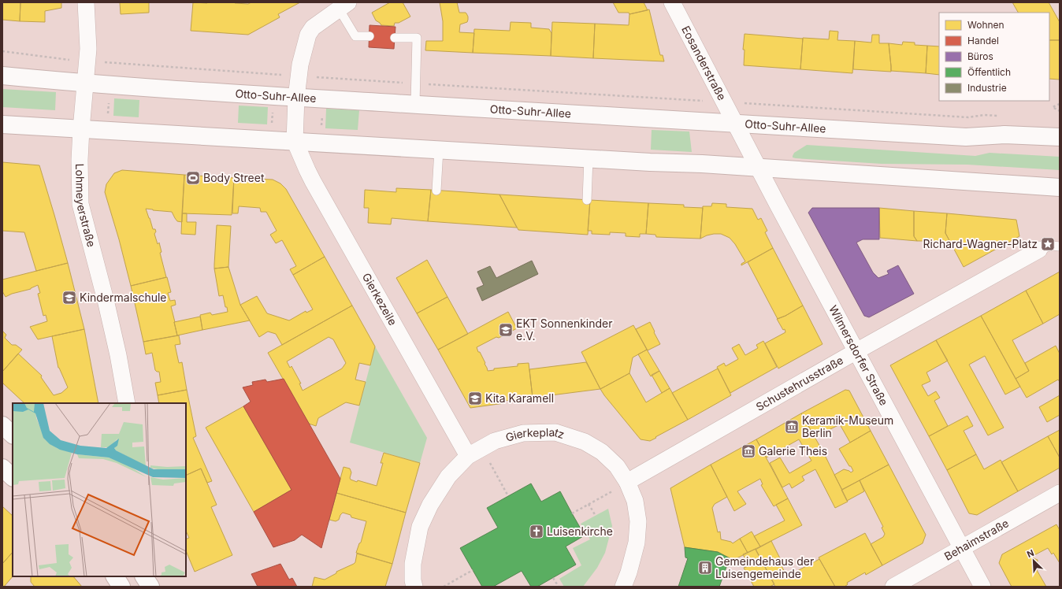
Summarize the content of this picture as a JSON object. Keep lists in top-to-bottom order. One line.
{"streets":{"main road":["Otto-Suhr-Allee"],"street":["Eosanderstraße","Lohmeyerstraße","Gierkezeile","Wilmersdorfer Straße","Schustehrusstraße","Gierkeplatz","Behaimstraße"]},"crossings":[["Eosanderstraße","Otto-Suhr-Allee"],["Eosanderstraße","Wilmersdorfer Straße"],["Otto-Suhr-Allee","Lohmeyerstraße"],["Otto-Suhr-Allee","Wilmersdorfer Straße"],["Gierkezeile","Gierkeplatz"],["Wilmersdorfer Straße","Schustehrusstraße"],["Wilmersdorfer Straße","Behaimstraße"],["Schustehrusstraße","Gierkeplatz"]],"places":{"sports":["Body Street"],"place":["Richard-Wagner-Platz"],"school or university":["Kindermalschule","EKT Sonnenkinder e.V.","Kita Karamell"],"museum":["Keramik-Museum Berlin","Galerie Theis"],"church":["Luisenkirche"],"building":["Gemeindehaus der Luisengemeinde"]},"legend":["Wohnen","Handel","Büros","Öffentlich","Industrie"],"north":"top left"}
